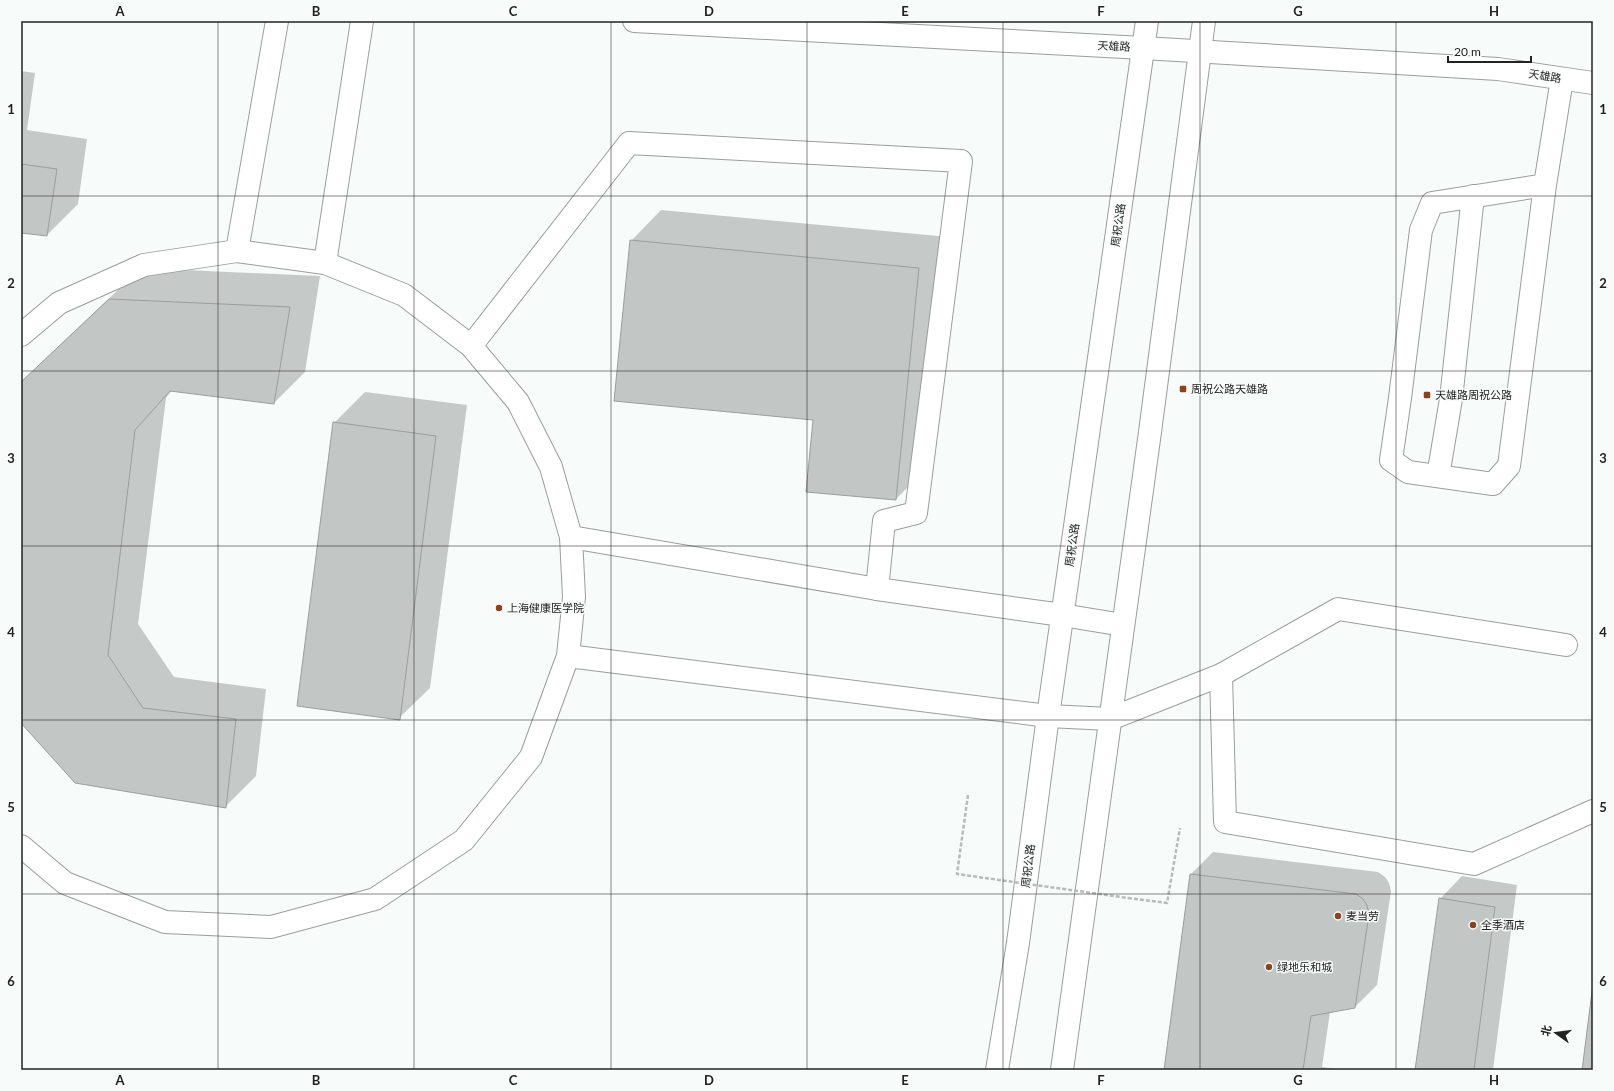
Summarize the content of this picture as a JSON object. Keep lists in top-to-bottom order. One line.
{"streets":{"street":["天雄路","周祝公路"]},"crossings":[["天雄路","周祝公路"]],"places":{"transit":["周祝公路天雄路","天雄路周祝公路"],"other":["上海健康医学院","麦当劳","全季酒店","绿地乐和城"]},"scale_bar":"20 m","north":"left","grid":{"columns":["A","B","C","D","E","F","G","H"],"rows":["1","2","3","4","5","6"]}}
